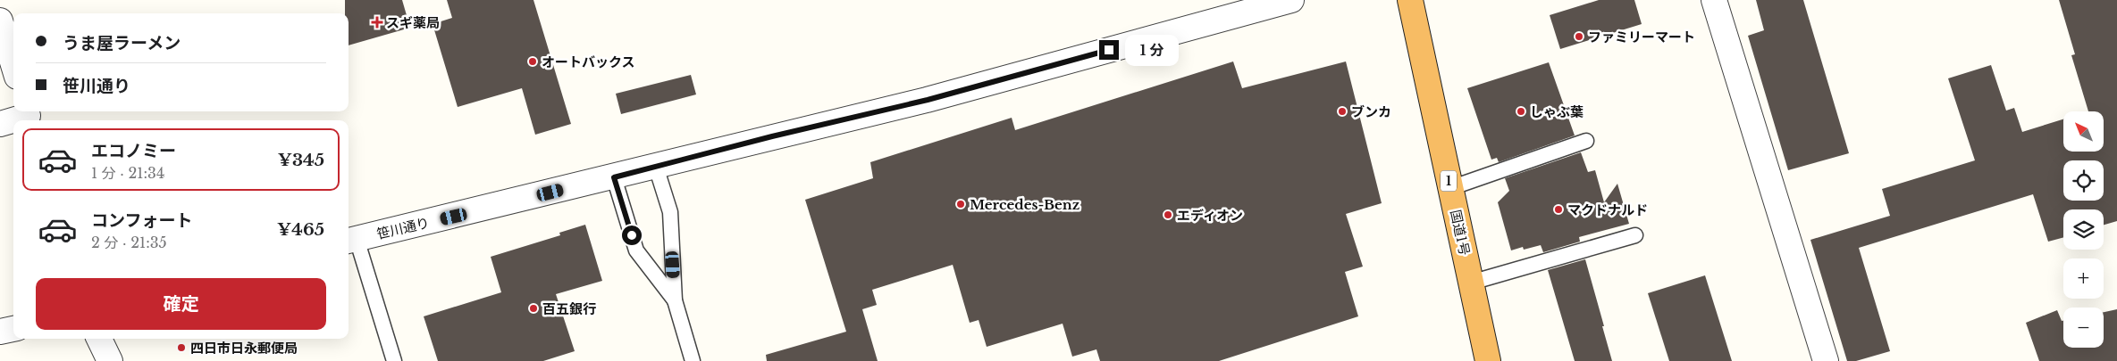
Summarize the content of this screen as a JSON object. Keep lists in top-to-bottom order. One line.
{"streets":{"highway":["1","国道1号"],"street":["笹川通り"]},"places":{"health":["スギ薬局"],"other":["ファミリーマート","オートバックス","ブンカ","しゃぶ葉","Mercedes-Benz","マクドナルド","エディオン","百五銀行","四日市日永郵便局"]},"north":"top left","page":{"banner":["うま屋ラーメン","笹川通り"],"bubble":"1 分","map_buttons":["+","−"],"list":[{"name":"エコノミー","note":"1 分 · 21:34","value":"¥345"},{"name":"コンフォート","note":"2 分 · 21:35","value":"¥465"}],"buttons":"確定"}}
